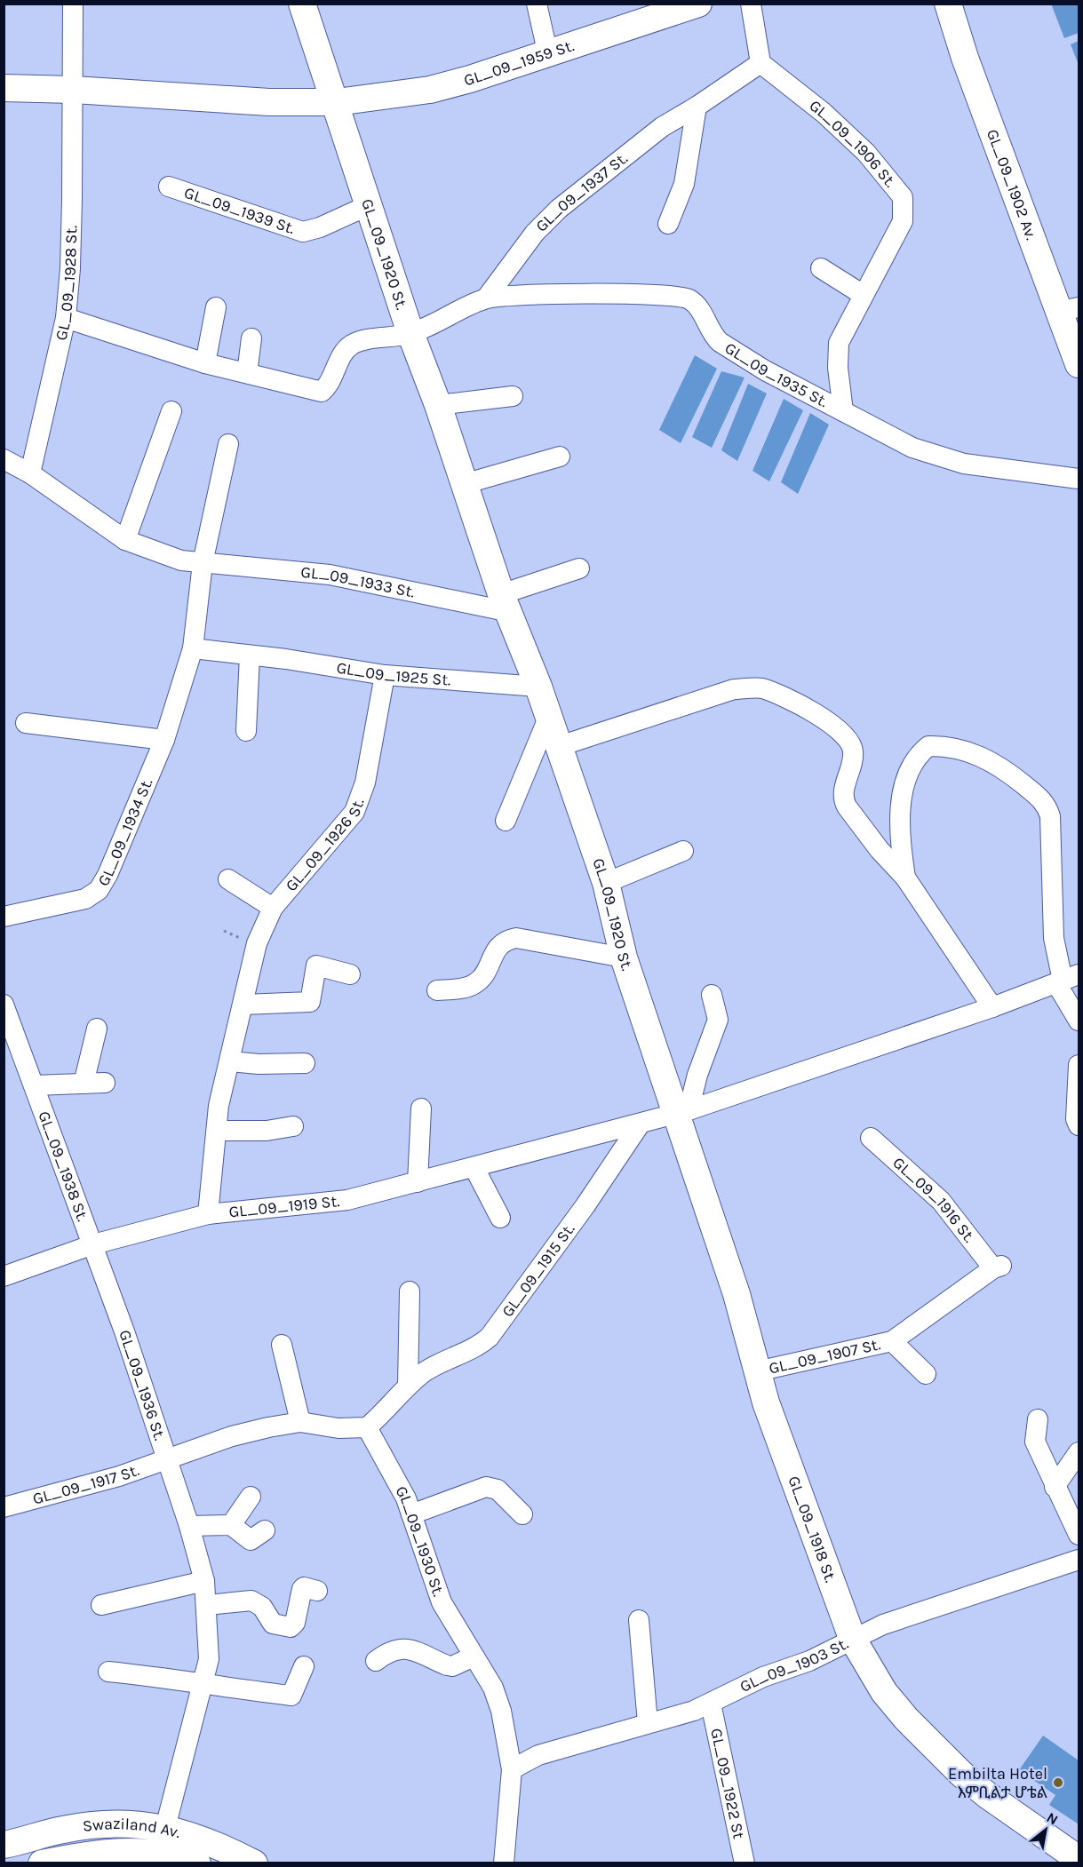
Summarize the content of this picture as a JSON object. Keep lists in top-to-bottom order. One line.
{"streets":{"main road":["GL_09_1959 St.","GL_09_1902 Av.","GL_09_1920 St.","GL_09_1918 St.","Swaziland Av."],"street":["GL_09_1906 St.","GL_09_1937 St.","GL_09_1939 St.","GL_09_1928 St.","GL_09_1935 St.","GL_09_1933 St.","GL_09_1925 St.","GL_09_1934 St.","GL_09_1926 St.","GL_09_1938 St.","GL_09_1916 St.","GL_09_1919 St.","GL_09_1915 St.","GL_09_1907 St.","GL_09_1936 St.","GL_09_1917 St.","GL_09_1930 St.","GL_09_1903 St.","GL_09_1922 St"]},"crossings":[["GL_09_1959 St.","GL_09_1920 St."],["GL_09_1959 St.","GL_09_1928 St."],["GL_09_1906 St.","GL_09_1937 St."],["GL_09_1906 St.","GL_09_1935 St."],["GL_09_1937 St.","GL_09_1935 St."],["GL_09_1939 St.","GL_09_1920 St."],["GL_09_1920 St.","GL_09_1933 St."],["GL_09_1920 St.","GL_09_1925 St."],["GL_09_1920 St.","GL_09_1919 St."],["GL_09_1920 St.","GL_09_1918 St."],["GL_09_1928 St.","GL_09_1933 St."],["GL_09_1933 St.","GL_09_1934 St."],["GL_09_1925 St.","GL_09_1934 St."],["GL_09_1925 St.","GL_09_1926 St."],["GL_09_1926 St.","GL_09_1919 St."],["GL_09_1938 St.","GL_09_1919 St."],["GL_09_1938 St.","GL_09_1936 St."],["GL_09_1916 St.","GL_09_1907 St."],["GL_09_1919 St.","GL_09_1915 St."],["GL_09_1919 St.","GL_09_1936 St."],["GL_09_1919 St.","GL_09_1918 St."],["GL_09_1915 St.","GL_09_1930 St."],["GL_09_1907 St.","GL_09_1918 St."],["GL_09_1936 St.","GL_09_1917 St."],["GL_09_1936 St.","Swaziland Av."],["GL_09_1918 St.","GL_09_1903 St."],["GL_09_1930 St.","GL_09_1903 St."],["GL_09_1903 St.","GL_09_1922 St"]],"places":["Embilta Hotel እምቢልታ ሆቴል"],"north":"top right"}
